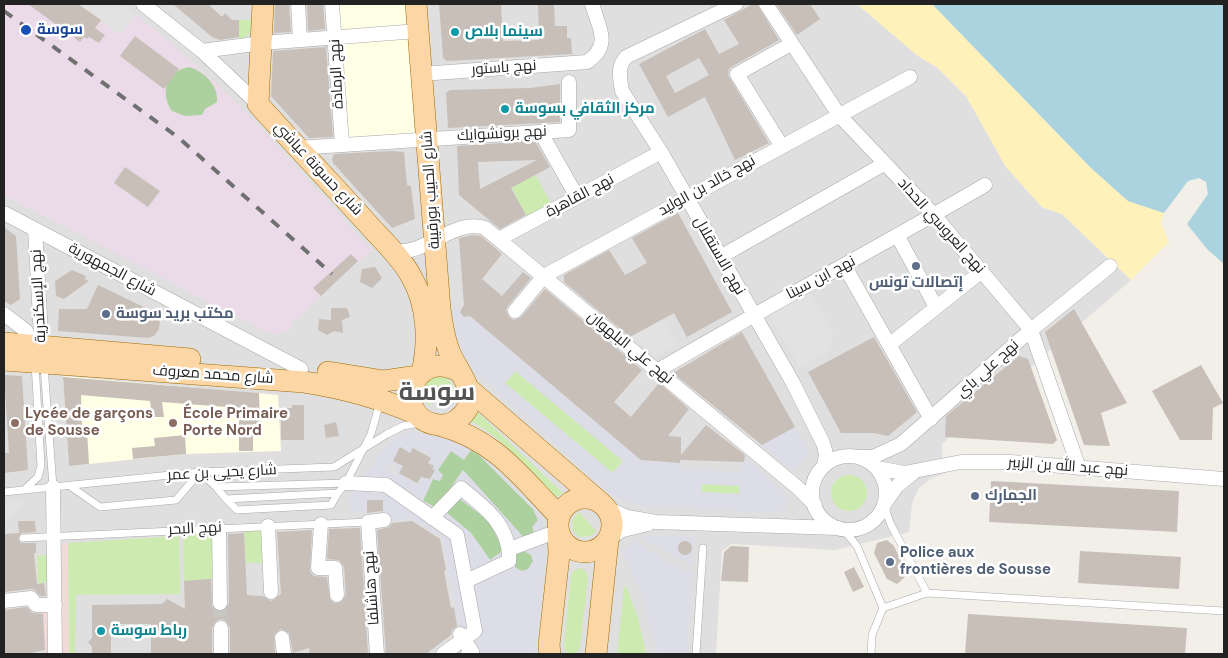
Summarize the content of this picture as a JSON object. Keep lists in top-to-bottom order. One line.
{"streets":{"main road":["شارع حسونة عياشي","شارع الحبيب بورقيبة","شارع محمد معروف"],"street":["نهج باستور","نهج الرمادة","نهج برونشوايك","نهج خالد بن الوليد","نهج القاهرة","نهج العروسي الحداد","نهج الاستقلال","شارع الجمهورية","نهج ابن سينا","نهج الإسكندرية","نهج علي البلهوان","نهج علي باي","نهج عبد الله بن الزبير","نهج هاشلفا"],"lane":["شارع يحيى بن عمر","نهج البحر"]},"crossings":[["نهج باستور","شارع الحبيب بورقيبة"],["نهج الرمادة","نهج برونشوايك"],["نهج برونشوايك","شارع حسونة عياشي"],["نهج برونشوايك","شارع الحبيب بورقيبة"],["شارع حسونة عياشي","شارع الحبيب بورقيبة"],["شارع حسونة عياشي","شارع محمد معروف"],["شارع حسونة عياشي","شارع يحيى بن عمر"],["نهج خالد بن الوليد","نهج العروسي الحداد"],["نهج خالد بن الوليد","نهج الاستقلال"],["نهج خالد بن الوليد","نهج علي البلهوان"],["شارع الحبيب بورقيبة","نهج علي البلهوان"],["شارع الحبيب بورقيبة","شارع محمد معروف"],["شارع الحبيب بورقيبة","شارع يحيى بن عمر"],["نهج القاهرة","نهج الاستقلال"],["نهج القاهرة","نهج علي البلهوان"],["نهج العروسي الحداد","نهج ابن سينا"],["نهج العروسي الحداد","نهج علي باي"],["نهج العروسي الحداد","نهج عبد الله بن الزبير"],["نهج الاستقلال","نهج ابن سينا"],["نهج الاستقلال","نهج علي البلهوان"],["نهج الاستقلال","نهج علي باي"],["نهج الاستقلال","نهج عبد الله بن الزبير"],["شارع الجمهورية","نهج الإسكندرية"],["شارع الجمهورية","شارع محمد معروف"],["نهج ابن سينا","نهج علي البلهوان"],["نهج الإسكندرية","شارع محمد معروف"],["نهج علي البلهوان","نهج علي باي"],["نهج علي البلهوان","نهج عبد الله بن الزبير"],["نهج علي باي","نهج عبد الله بن الزبير"],["شارع محمد معروف","شارع يحيى بن عمر"],["نهج البحر","نهج هاشلفا"]],"districts":["سوسة"],"places":["سوسة","سينما بلاص","مركز الثقافي بسوسة","إتصالات تونس","مكتب بريد سوسة","Lycée de garçons de Sousse","École Primaire Porte Nord","الجمارك","Police aux frontières de Sousse","رباط سوسة"]}
